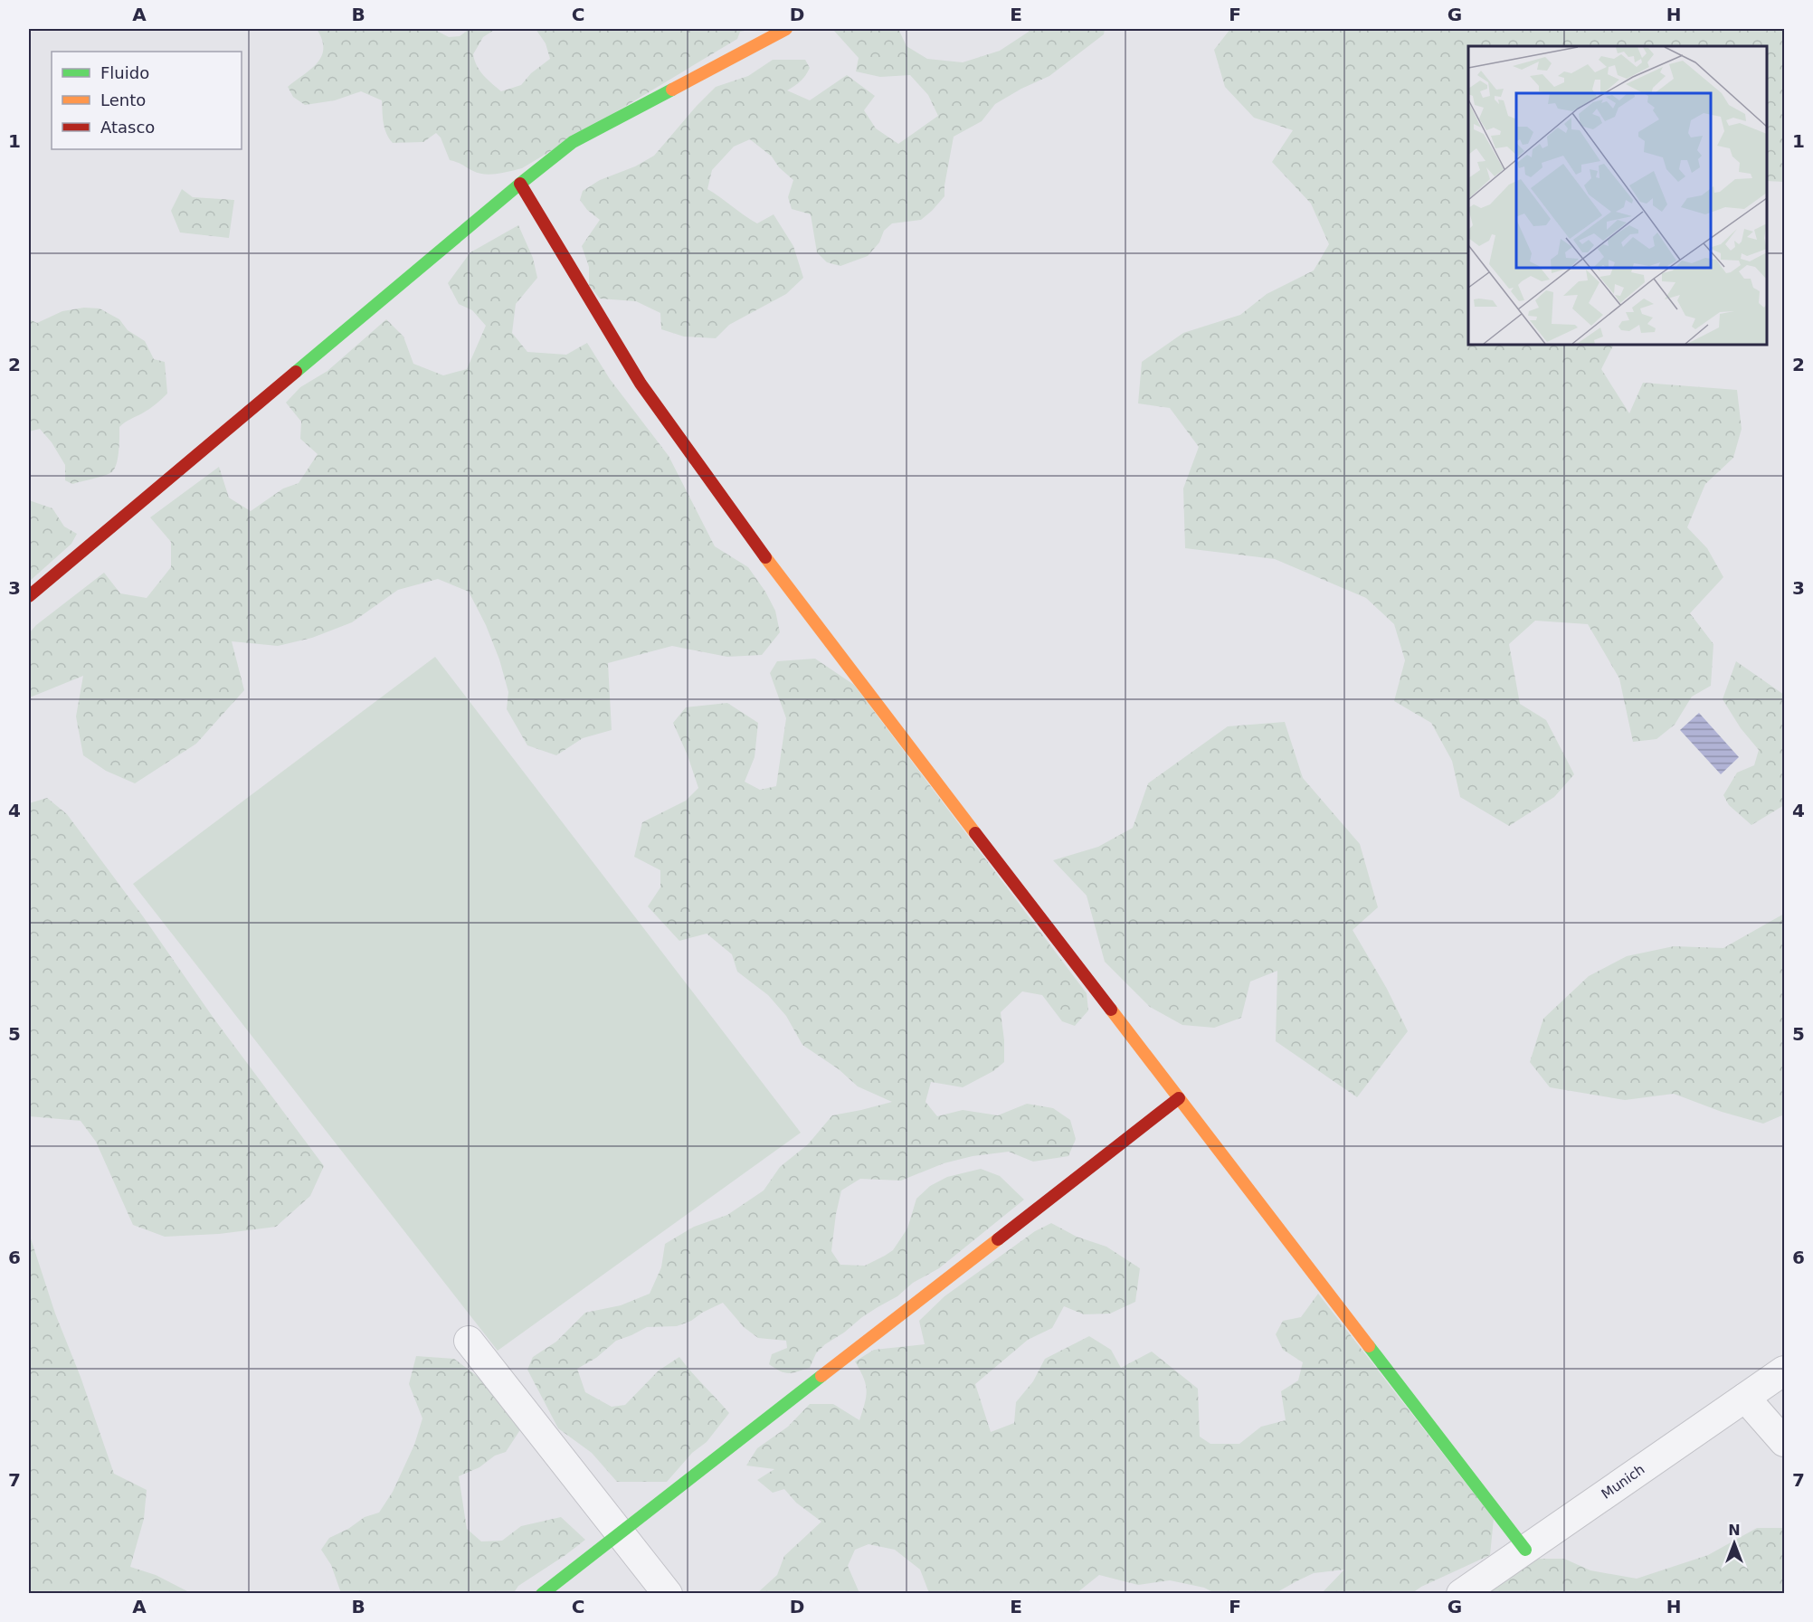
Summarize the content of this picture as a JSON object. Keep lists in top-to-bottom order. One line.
{"streets":{"street":["Munich"]},"legend":["Fluido","Lento","Atasco"],"north":"top","grid":{"columns":["A","B","C","D","E","F","G","H"],"rows":["1","2","3","4","5","6","7"]}}
